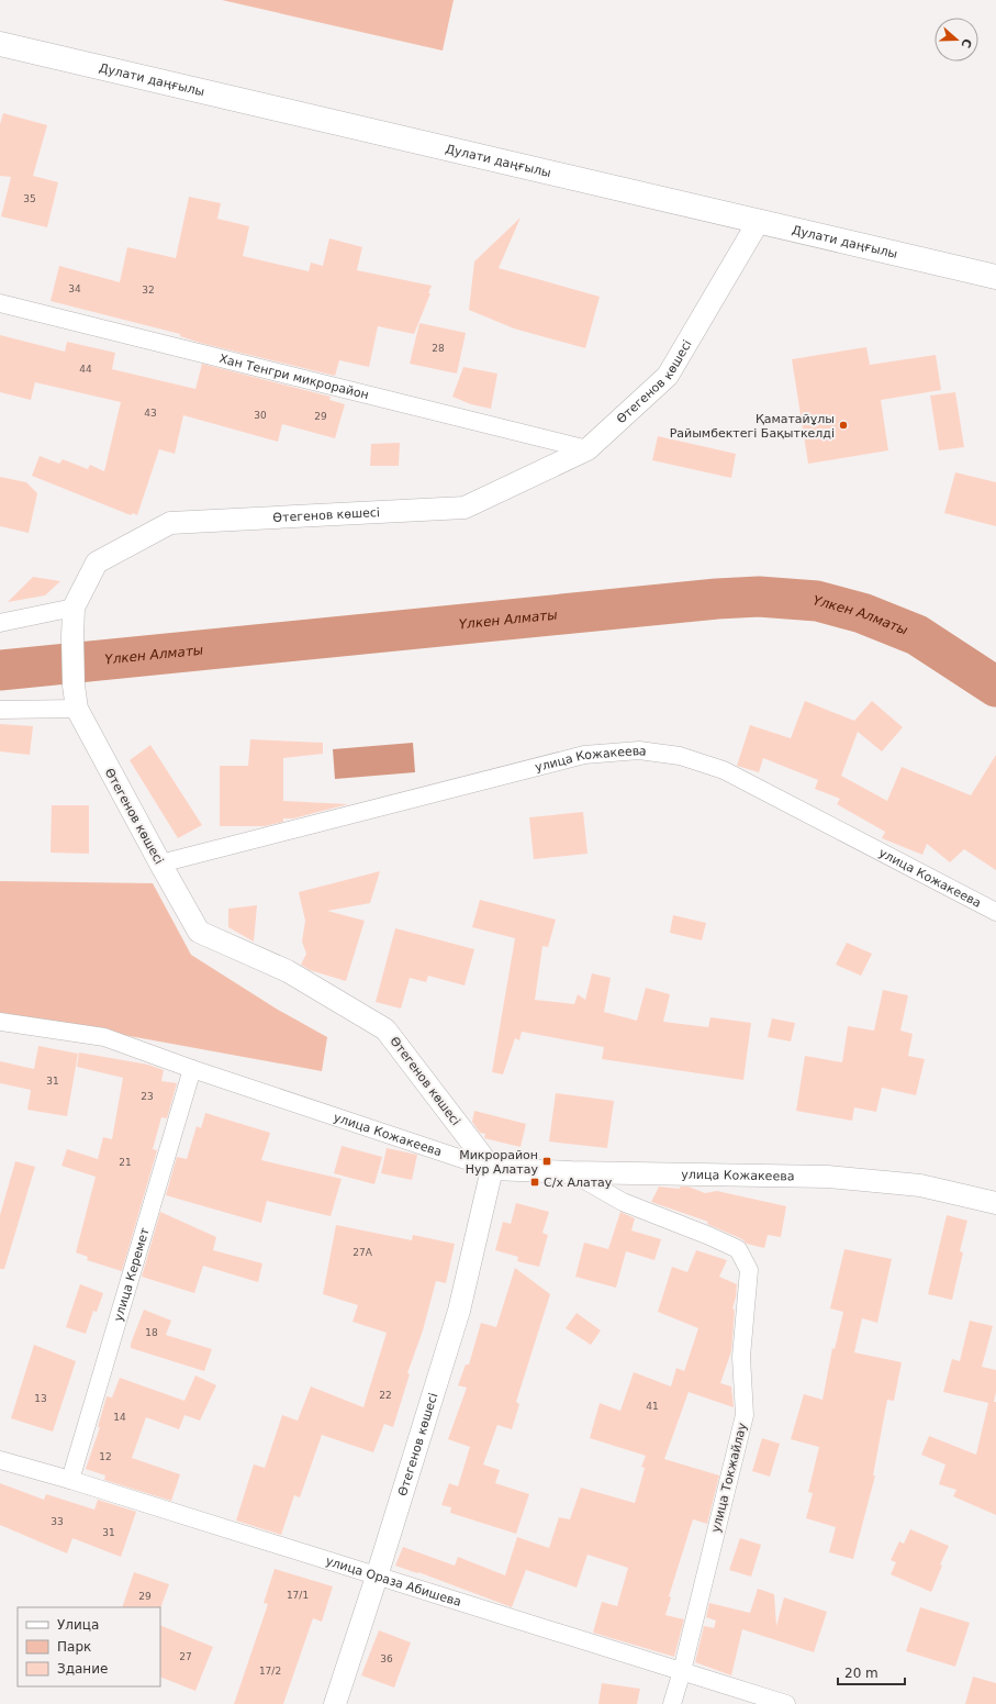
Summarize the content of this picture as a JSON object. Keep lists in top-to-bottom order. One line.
{"streets":{"main road":["Дулати даңғылы"],"street":["Хан Тенгри микрорайон","Өтегенов көшесі","улица Кожакеева","улица Керемет","улица Токжайлау","улица Ораза Абишева"]},"crossings":[["Дулати даңғылы","Өтегенов көшесі"],["Хан Тенгри микрорайон","Өтегенов көшесі"],["Өтегенов көшесі","улица Кожакеева"],["Өтегенов көшесі","улица Ораза Абишева"],["улица Кожакеева","улица Керемет"],["улица Кожакеева","улица Токжайлау"],["улица Керемет","улица Ораза Абишева"],["улица Токжайлау","улица Ораза Абишева"]],"water":["Үлкен Алматы"],"places":{"other":["Қаматайұлы Райымбектегі Бақыткелді"],"transit":["Микрорайон Нур Алатау","С/х Алатау"]},"house_numbers":["35","34","32","28","44","43","30","29","31","23","21","27А","18","22","13","41","14","12","33","31","17/1","29","27","36","17/2"],"legend":["Улица","Парк","Здание"],"scale_bar":"20 m","north":"right"}
